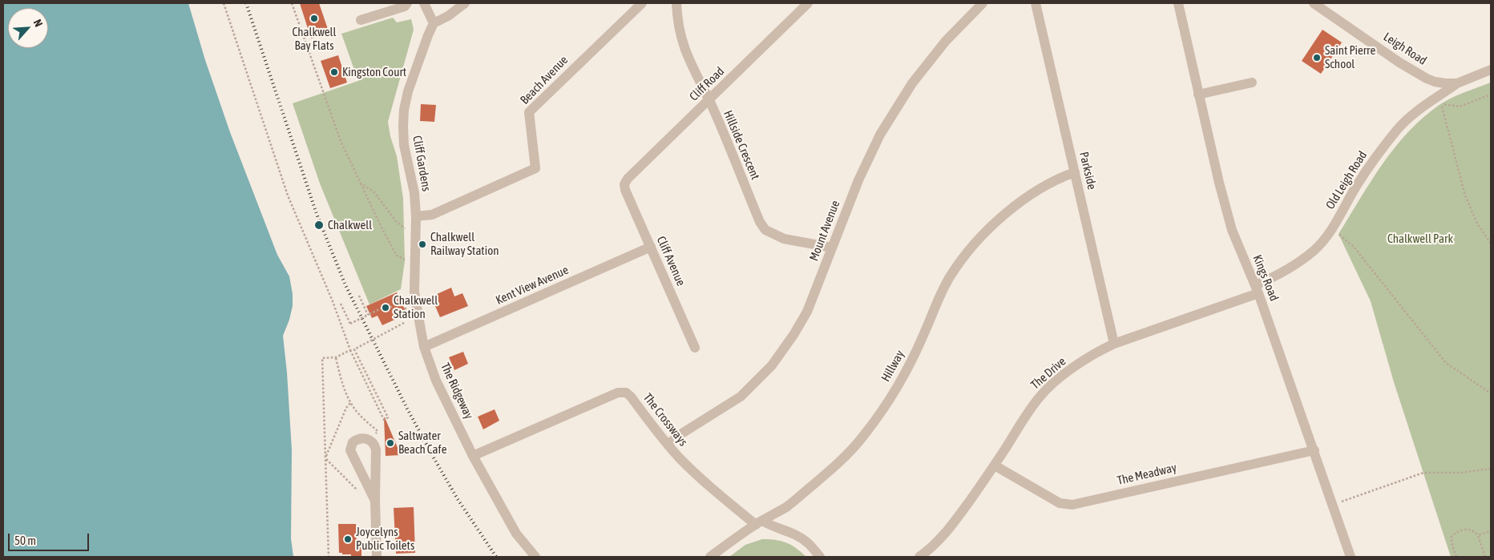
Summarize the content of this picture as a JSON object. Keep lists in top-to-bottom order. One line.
{"streets":{"street":["Leigh Road","Beach Avenue","Cliff Road","Hillside Crescent","Cliff Gardens","Parkside","Old Leigh Road","Mount Avenue","Cliff Avenue","Kings Road","Kent View Avenue","Hillway","The Drive","The Ridgeway","The Crossways","The Meadway"]},"crossings":[["Leigh Road","Old Leigh Road"],["Beach Avenue","Cliff Gardens"],["Beach Avenue","The Ridgeway"],["Cliff Road","Hillside Crescent"],["Cliff Road","Cliff Avenue"],["Hillside Crescent","Mount Avenue"],["Cliff Gardens","The Ridgeway"],["Parkside","Hillway"],["Parkside","The Drive"],["Old Leigh Road","Kings Road"],["Old Leigh Road","The Drive"],["Mount Avenue","The Crossways"],["Cliff Avenue","Kent View Avenue"],["Kings Road","The Drive"],["Kings Road","The Meadway"],["Kent View Avenue","The Ridgeway"],["Hillway","The Crossways"],["The Drive","The Meadway"],["The Ridgeway","The Crossways"]],"parks":["Chalkwell Park"],"places":["Chalkwell Bay Flats","Saint Pierre School","Kingston Court","Chalkwell","Chalkwell Railway Station","Chalkwell Station","Saltwater Beach Cafe","Joycelyns Public Toilets"],"scale_bar":"50 m","north":"top right"}
